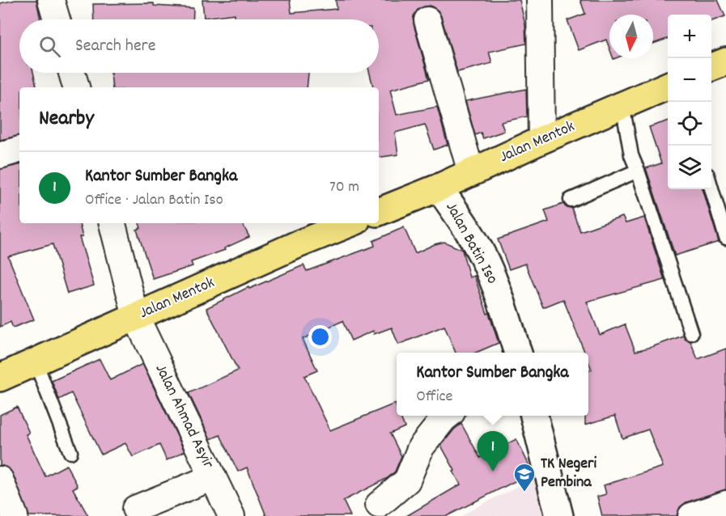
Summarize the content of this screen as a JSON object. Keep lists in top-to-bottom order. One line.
{"streets":{"highway":["Jalan Mentok"],"street":["Jalan Batin Iso","Jalan Ahmad Asyir"]},"crossings":[["Jalan Mentok","Jalan Batin Iso"],["Jalan Mentok","Jalan Ahmad Asyir"]],"places":{"school or university":["TK Negeri Pembina"]},"north":"bottom","page":{"map_buttons":["+","−"],"search":"Search here","heading":"Nearby","list":[{"mark":"1","name":"Kantor Sumber Bangka","note":"Office · Jalan Batin Iso","value":"70 m"}],"popup":["Kantor Sumber Bangka","Office"],"pins":"1"}}
